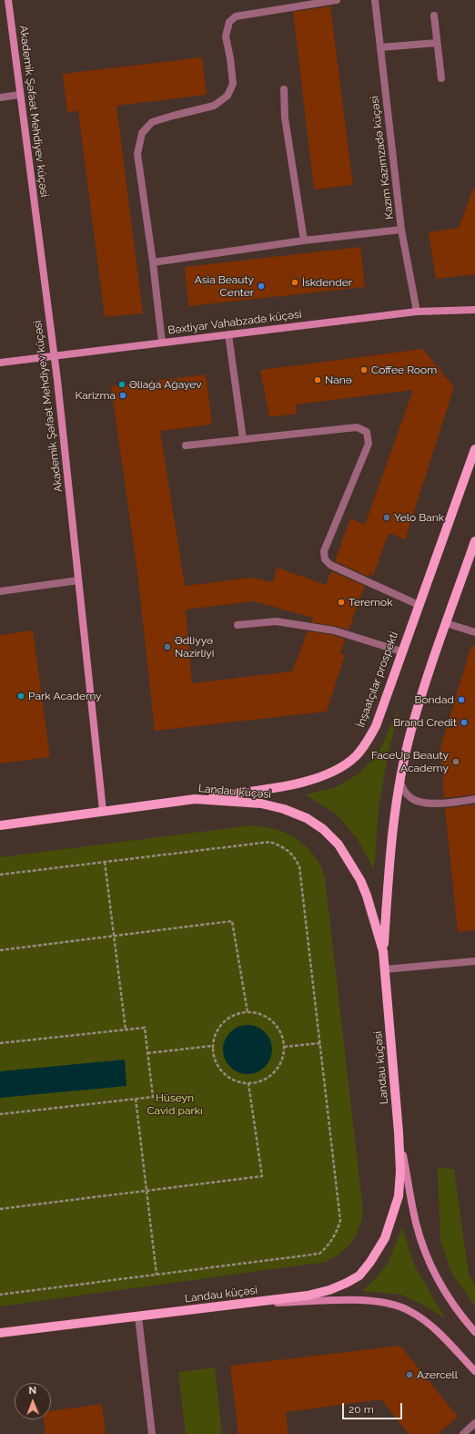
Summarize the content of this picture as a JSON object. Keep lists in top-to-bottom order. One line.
{"streets":{"main road":["İnşaatçılar prospekti","Landau küçəsi"],"street":["Akademik Şəfaət Mehdiyev küçəsi","Kazım Kazımzadə küçəsi","Bəxtiyar Vahabzadə küçəsi"]},"crossings":[["Akademik Şəfaət Mehdiyev küçəsi","Bəxtiyar Vahabzadə küçəsi"],["Akademik Şəfaət Mehdiyev küçəsi","Landau küçəsi"],["Kazım Kazımzadə küçəsi","Bəxtiyar Vahabzadə küçəsi"],["İnşaatçılar prospekti","Landau küçəsi"]],"parks":["Hüseyn Cavid parkı"],"places":["İskdender","Asia Beauty Center","Coffee Room","Nanə","Əliağa Ağayev","Karizma","Yelo Bank","Teremok","Ədliyyə Nazirliyi","Park Academy","Bondad","Brand Credit","FaceUp Beauty Academy","Azercell"],"scale_bar":"20 m","north":"top"}
